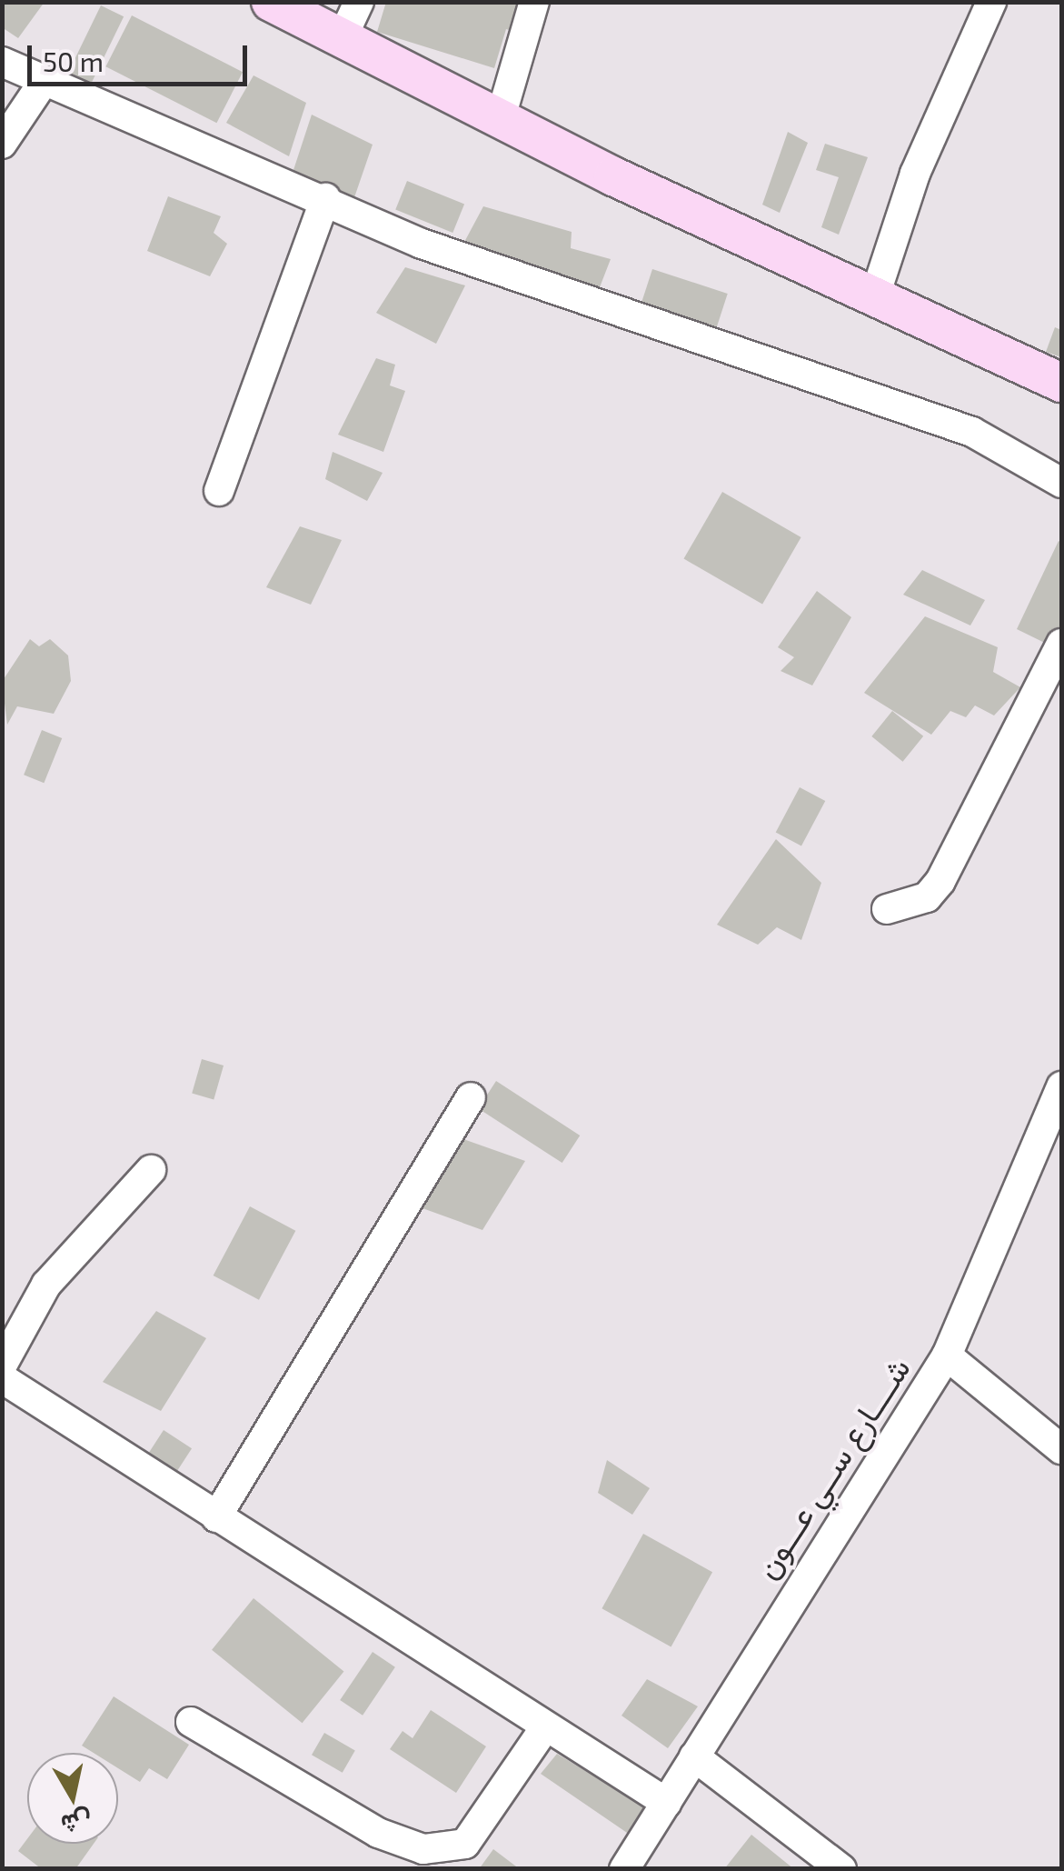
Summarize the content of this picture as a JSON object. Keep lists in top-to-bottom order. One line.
{"streets":{"street":["شــــارع ســي عـــون"]},"scale_bar":"50 m","north":"bottom"}
